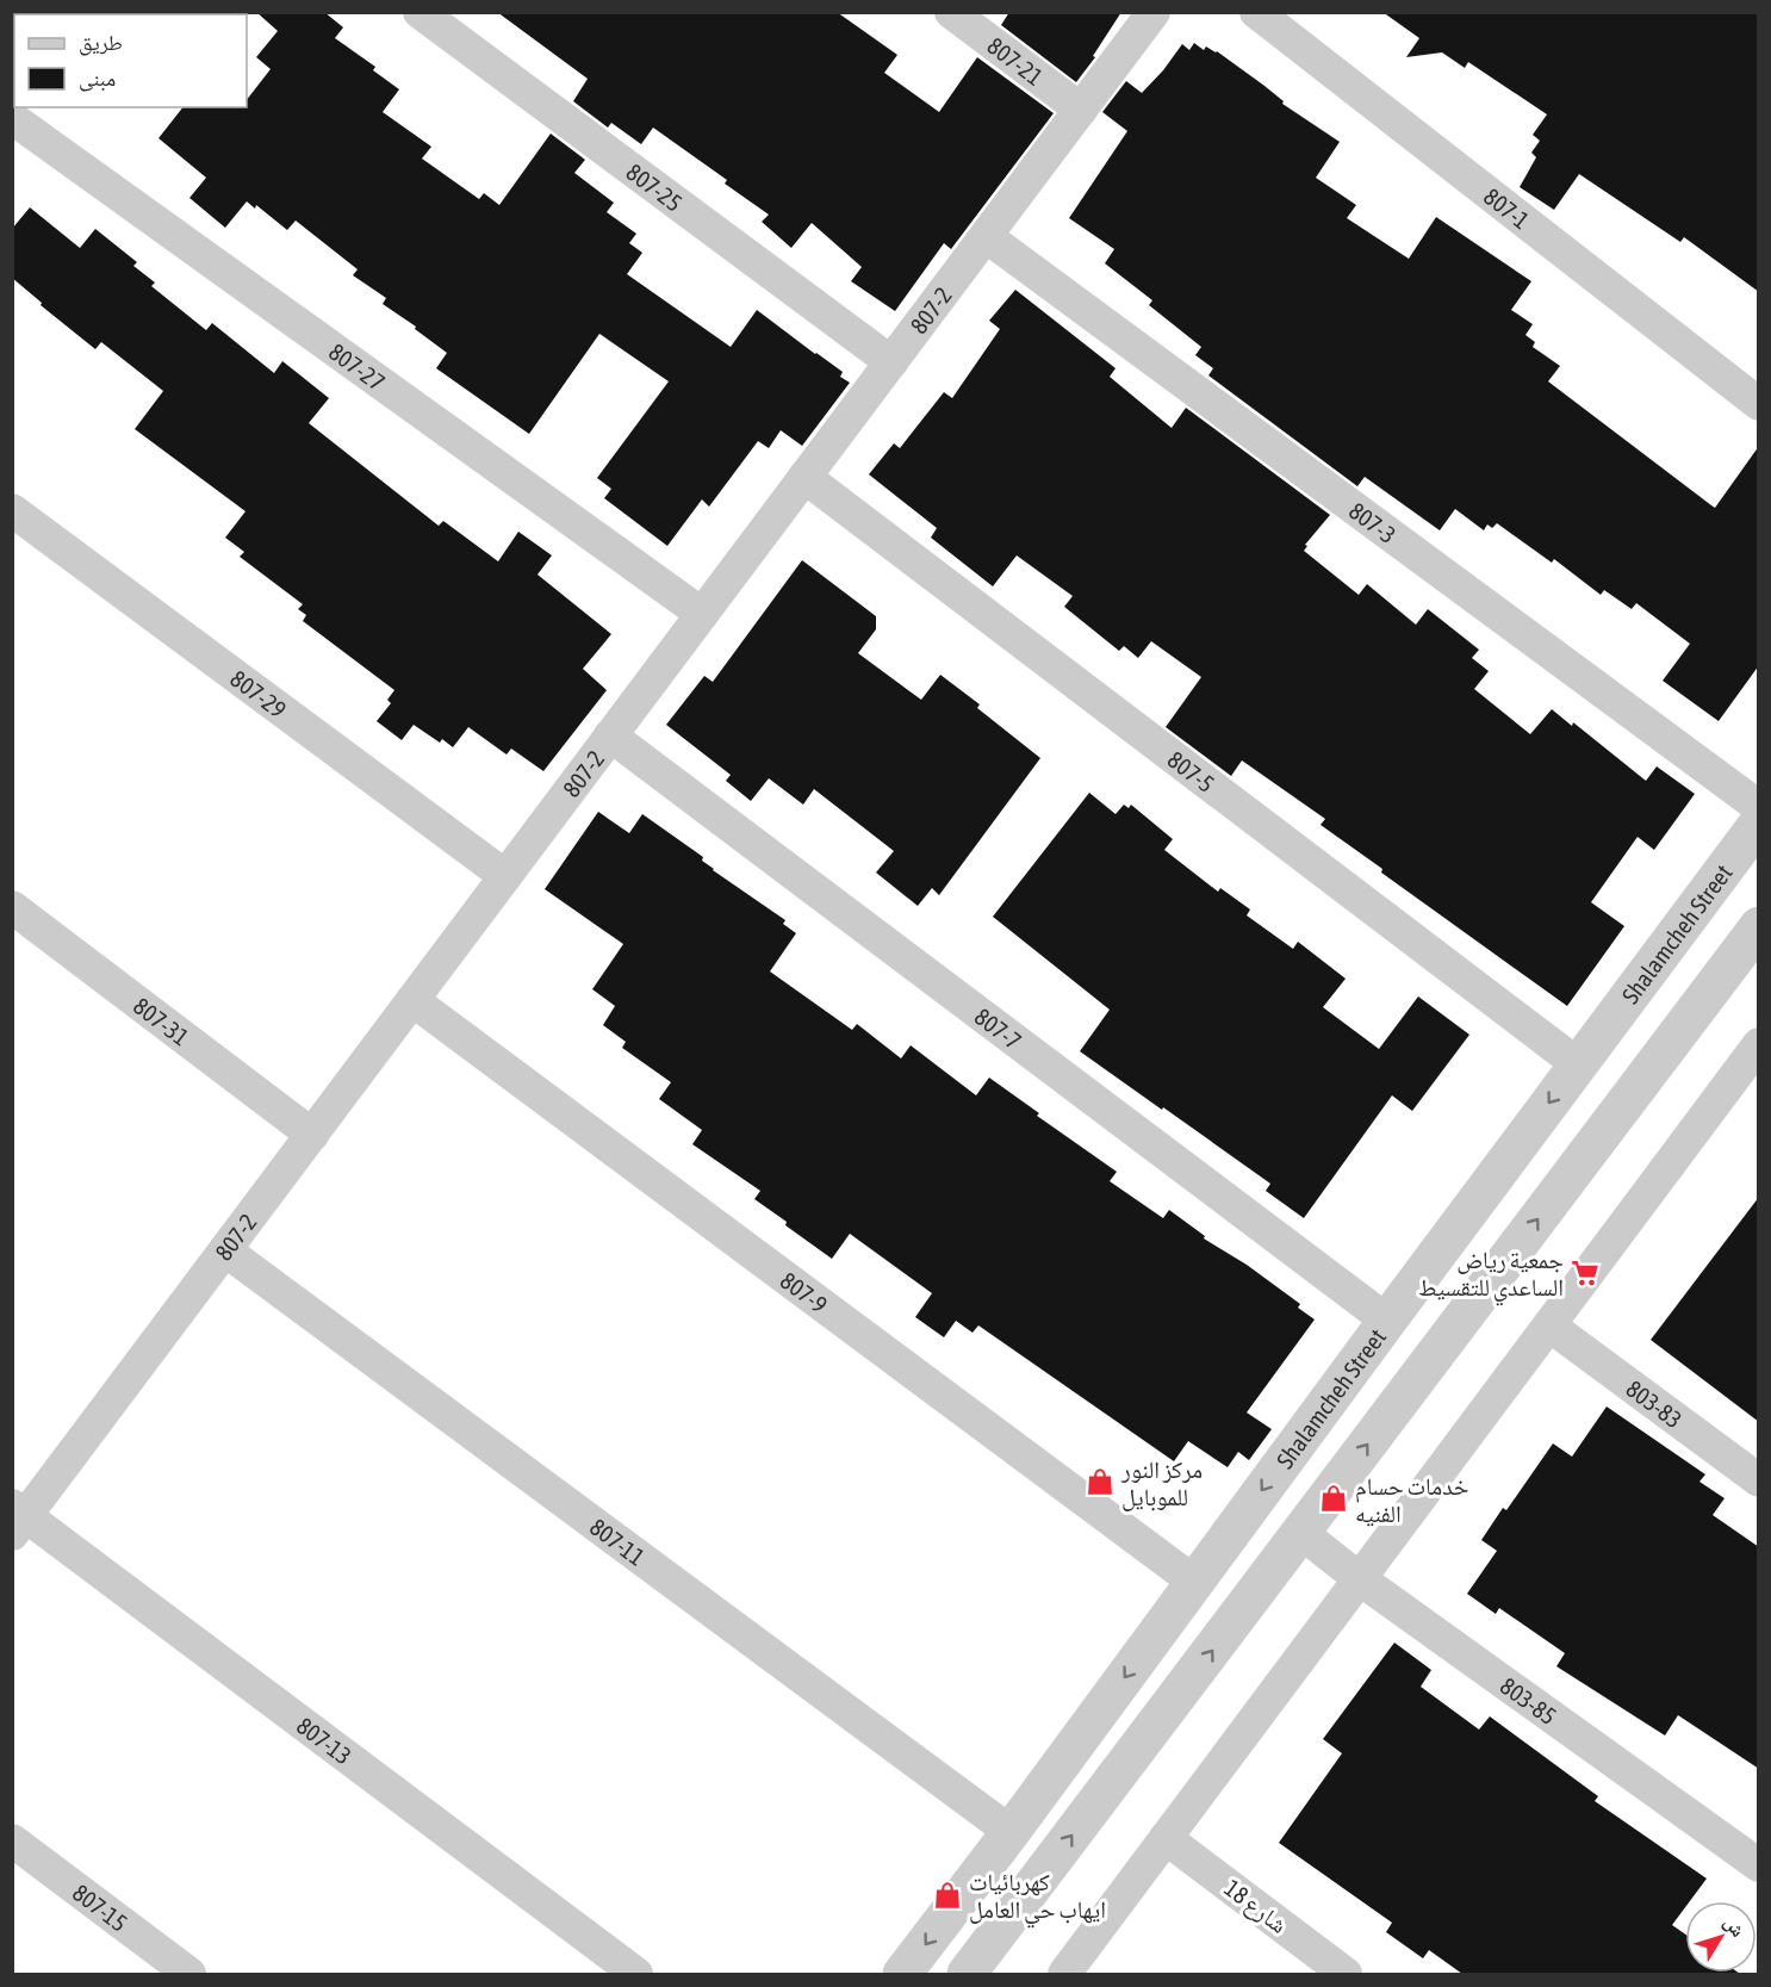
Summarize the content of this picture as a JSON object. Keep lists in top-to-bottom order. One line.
{"streets":{"street":["807-21","807-25","807-1","807-2","807-27","807-3","807-29","807-5","Shalamcheh Street","807-31","807-7","807-9","803-83","807-11","803-85","807-13","شارع 18","807-15"]},"crossings":[["807-21","807-2"],["807-25","807-2"],["807-2","807-27"],["807-2","807-3"],["807-2","807-29"],["807-2","807-5"],["807-2","807-31"],["807-2","807-7"],["807-2","807-9"],["807-2","807-11"],["807-2","807-13"],["807-5","Shalamcheh Street"],["Shalamcheh Street","807-7"],["Shalamcheh Street","807-9"],["Shalamcheh Street","807-11"]],"places":{"supermarket":["جمعية رياض الساعدي للتقسيط"],"shop":["مركز النور للموبايل","خدمات حسام الفنيه","كهربائيات ايهاب حي العامل"]},"legend":["طريق","مبنى"],"north":"top right"}
